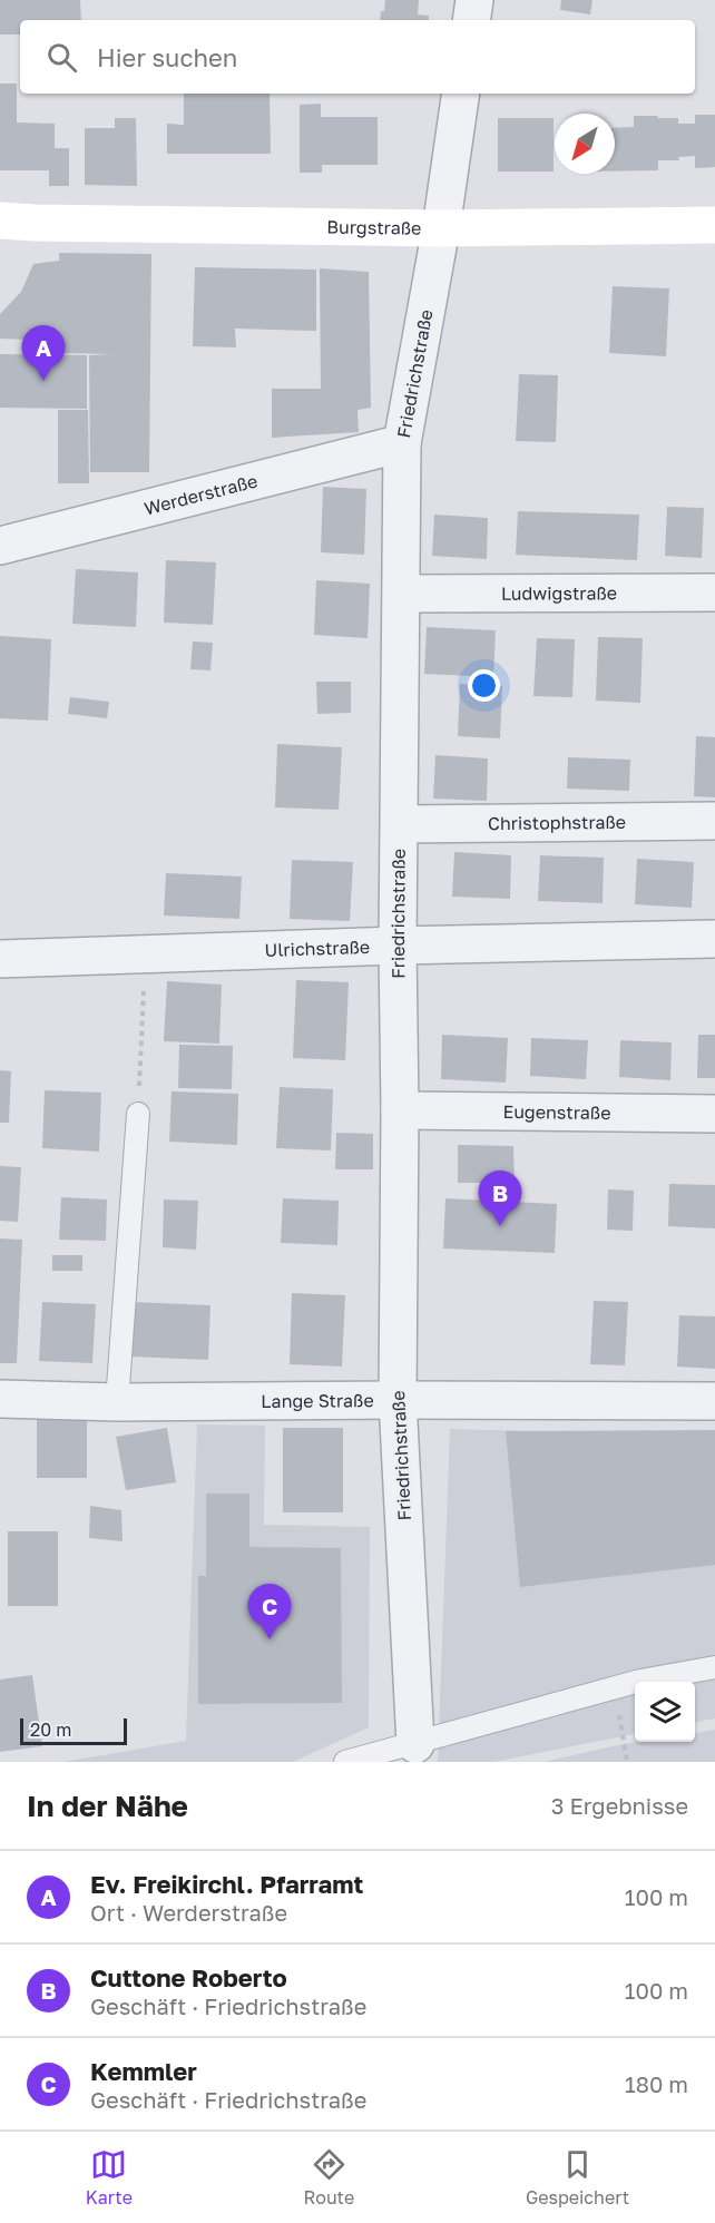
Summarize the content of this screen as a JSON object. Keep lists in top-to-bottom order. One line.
{"streets":{"street":["Burgstraße","Friedrichstraße","Werderstraße","Ludwigstraße","Christophstraße","Ulrichstraße","Eugenstraße","Lange Straße"]},"crossings":[["Burgstraße","Friedrichstraße"],["Friedrichstraße","Werderstraße"],["Friedrichstraße","Ludwigstraße"],["Friedrichstraße","Christophstraße"],["Friedrichstraße","Ulrichstraße"],["Friedrichstraße","Eugenstraße"],["Friedrichstraße","Lange Straße"]],"scale_bar":"20 m","north":"bottom left","page":{"search":"Hier suchen","pins":["A","B","C"],"scale":"20 m","heading":["In der Nähe","3 Ergebnisse"],"list":[{"mark":"A","name":"Ev. Freikirchl. Pfarramt","note":"Ort · Werderstraße","value":"100 m"},{"mark":"B","name":"Cuttone Roberto","note":"Geschäft · Friedrichstraße","value":"100 m"},{"mark":"C","name":"Kemmler","note":"Geschäft · Friedrichstraße","value":"180 m"}],"nav":["Karte","Route","Gespeichert"]}}
